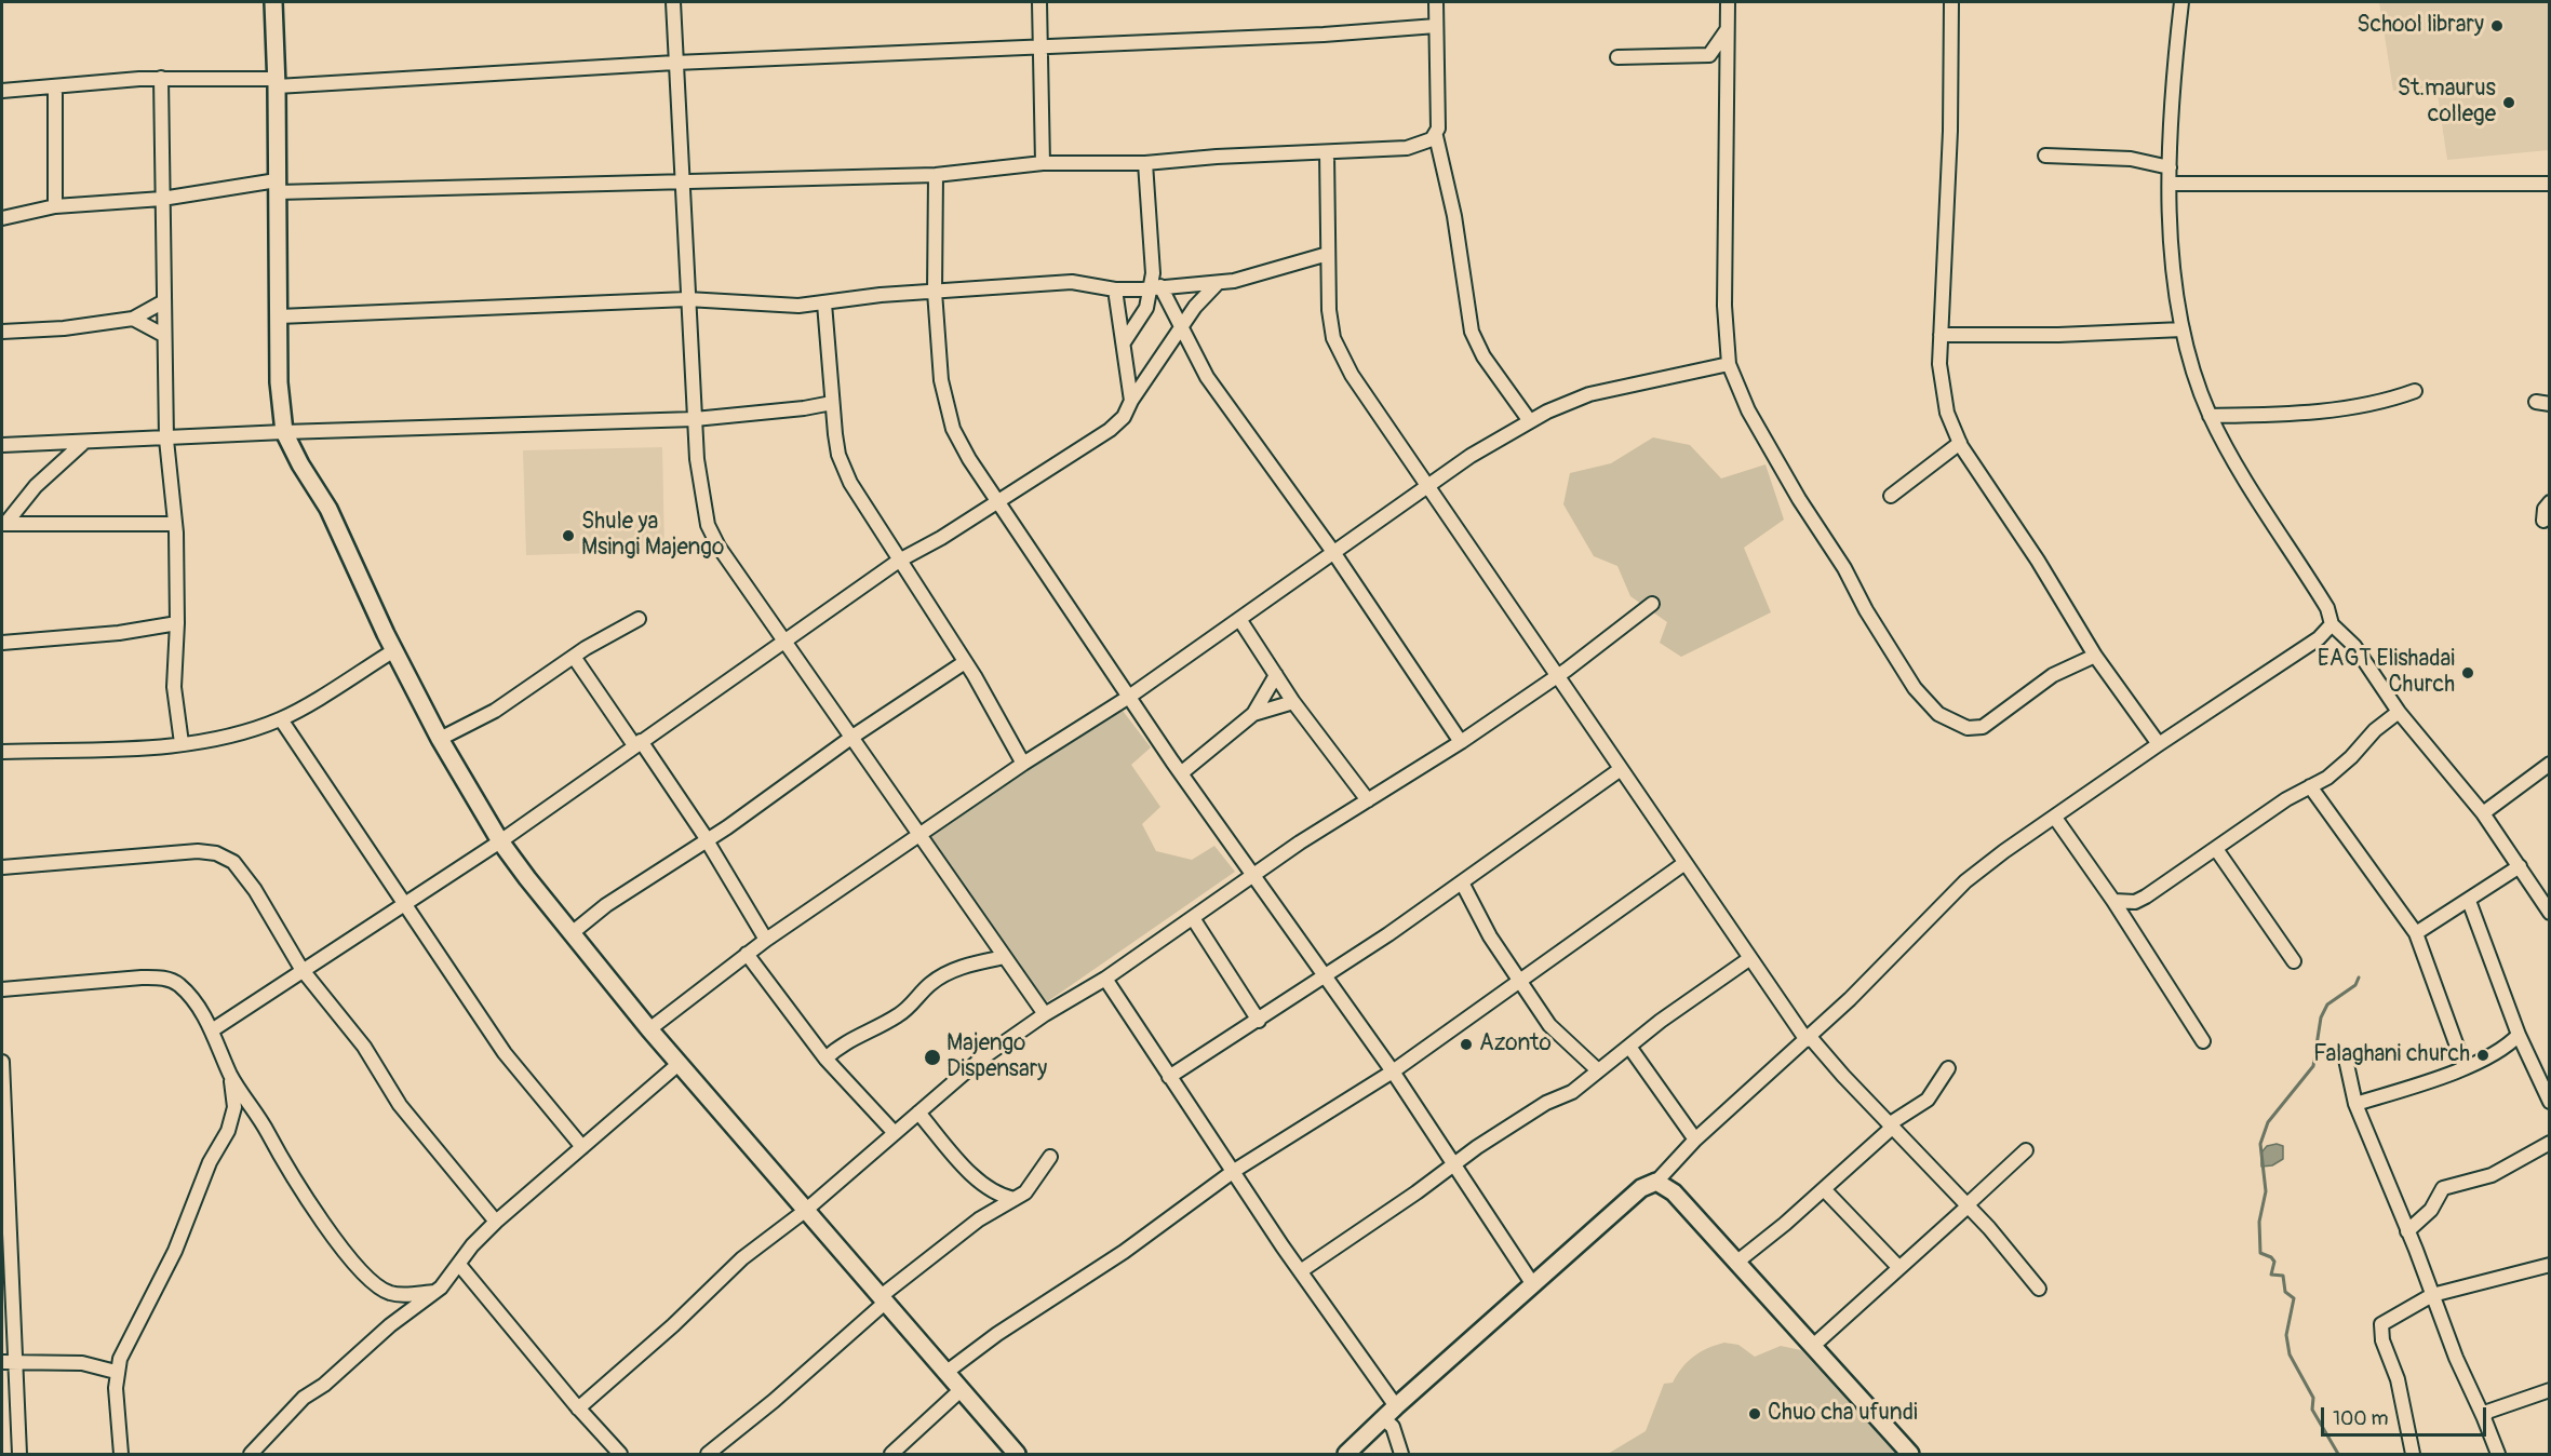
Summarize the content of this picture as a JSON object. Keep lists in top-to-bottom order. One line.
{"places":["School library","St.maurus college","Shule ya Msingi Majengo","EAGT Elishadai Church","Azonto","Falaghani church","Majengo Dispensary","Chuo cha ufundi"],"scale_bar":"100 m"}
